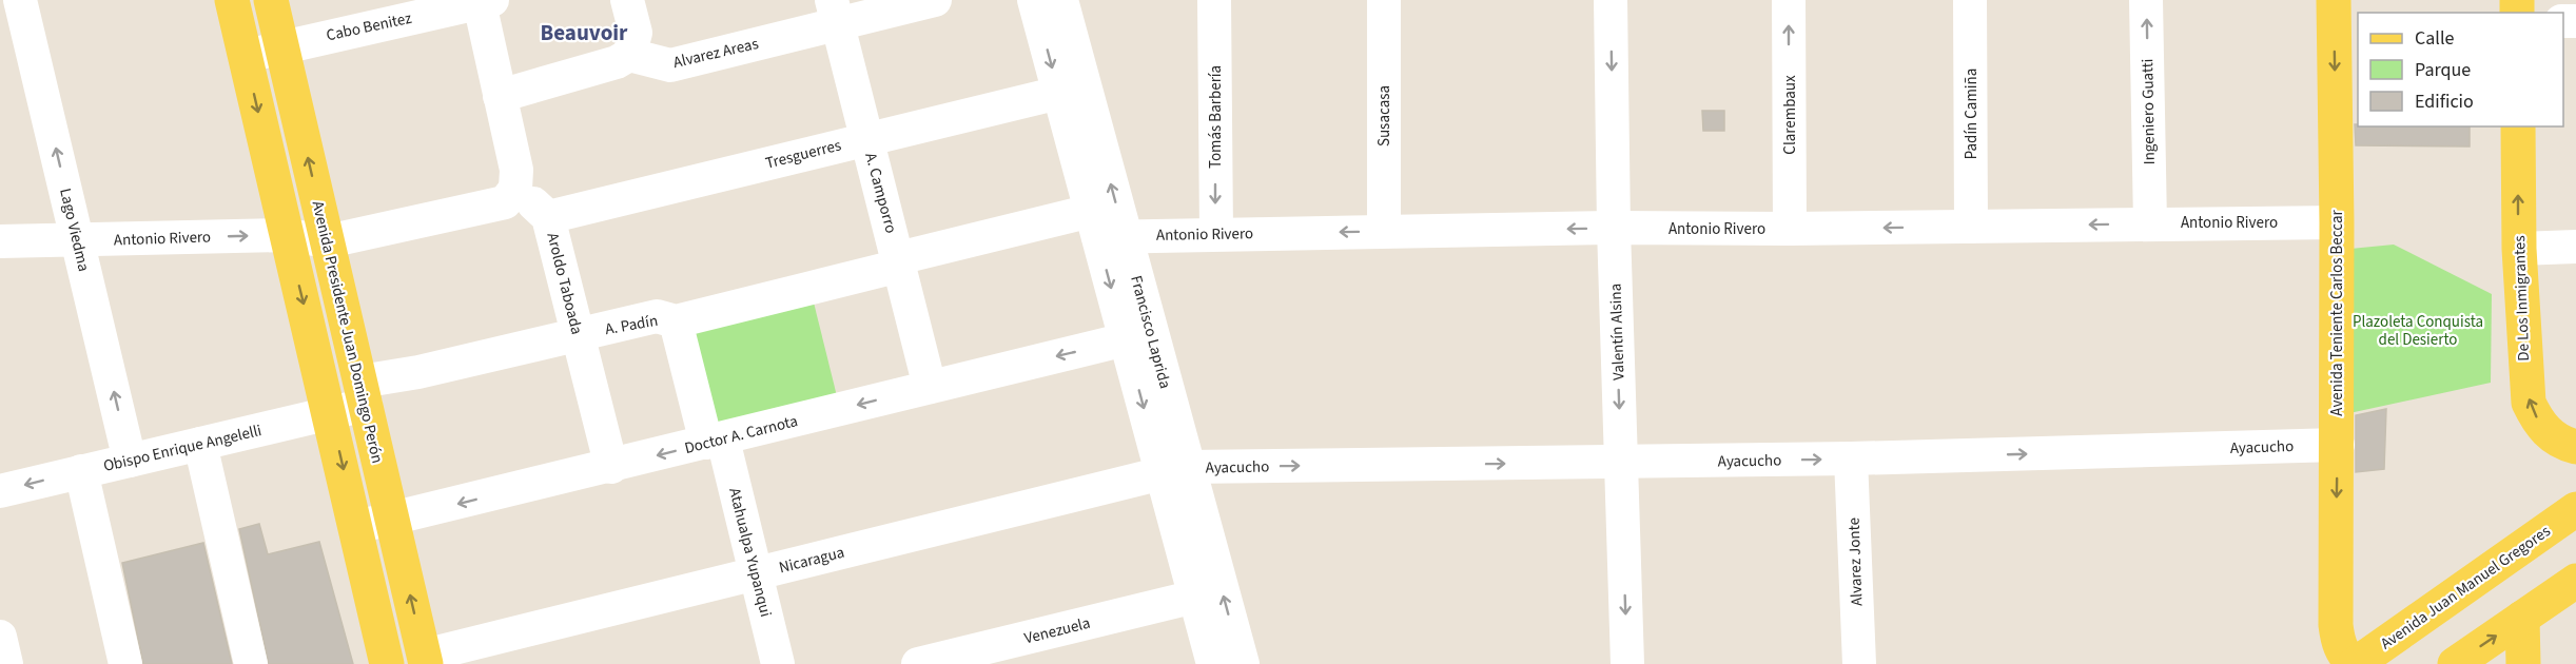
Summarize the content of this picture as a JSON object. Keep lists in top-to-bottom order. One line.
{"streets":{"main road":["De Los Inmigrantes","Avenida Teniente Carlos Beccar","Avenida Presidente Juan Domingo Perón","Avenida Juan Manuel Gregores"],"street":["Cabo Benitez","Alvarez Areas","Ingeniero Guatti","Padín Camiña","Clarembaux","Susacasa","Tomás Barbería","Tresguerres","A. Camporro","Antonio Rivero","Lago Viedma","Aroldo Taboada","A. Padín","Francisco Laprida","Valentín Alsina","Doctor A. Carnota","Ayacucho","Obispo Enrique Angelelli","Atahualpa Yupanqui","Nicaragua","Alvarez Jonte","Venezuela"]},"crossings":[["Cabo Benitez","Avenida Presidente Juan Domingo Perón"],["Alvarez Areas","A. Camporro"],["Ingeniero Guatti","Antonio Rivero"],["Padín Camiña","Antonio Rivero"],["Clarembaux","Antonio Rivero"],["Susacasa","Antonio Rivero"],["Tomás Barbería","Antonio Rivero"],["Tresguerres","A. Camporro"],["Tresguerres","Aroldo Taboada"],["Tresguerres","Francisco Laprida"],["A. Camporro","A. Padín"],["A. Camporro","Doctor A. Carnota"],["Antonio Rivero","Lago Viedma"],["Antonio Rivero","Avenida Teniente Carlos Beccar"],["Antonio Rivero","A. Padín"],["Antonio Rivero","Francisco Laprida"],["Antonio Rivero","Valentín Alsina"],["Lago Viedma","Obispo Enrique Angelelli"],["Aroldo Taboada","A. Padín"],["Aroldo Taboada","Doctor A. Carnota"],["Avenida Teniente Carlos Beccar","Ayacucho"],["Avenida Teniente Carlos Beccar","Avenida Juan Manuel Gregores"],["A. Padín","Avenida Presidente Juan Domingo Perón"],["A. Padín","Francisco Laprida"],["A. Padín","Obispo Enrique Angelelli"],["A. Padín","Atahualpa Yupanqui"],["Avenida Presidente Juan Domingo Perón","Doctor A. Carnota"],["Avenida Presidente Juan Domingo Perón","Obispo Enrique Angelelli"],["Avenida Presidente Juan Domingo Perón","Nicaragua"],["Francisco Laprida","Doctor A. Carnota"],["Francisco Laprida","Ayacucho"],["Francisco Laprida","Nicaragua"],["Francisco Laprida","Venezuela"],["Valentín Alsina","Ayacucho"],["Doctor A. Carnota","Atahualpa Yupanqui"],["Ayacucho","Nicaragua"],["Ayacucho","Alvarez Jonte"],["Atahualpa Yupanqui","Nicaragua"]],"one_way":["Ingeniero Guatti","Clarembaux","Tomás Barbería","Lago Viedma","De Los Inmigrantes","Avenida Teniente Carlos Beccar","Valentín Alsina","Doctor A. Carnota","Ayacucho"],"districts":["Beauvoir"],"parks":["Plazoleta Conquista del Desierto"],"legend":["Calle","Parque","Edificio"]}
